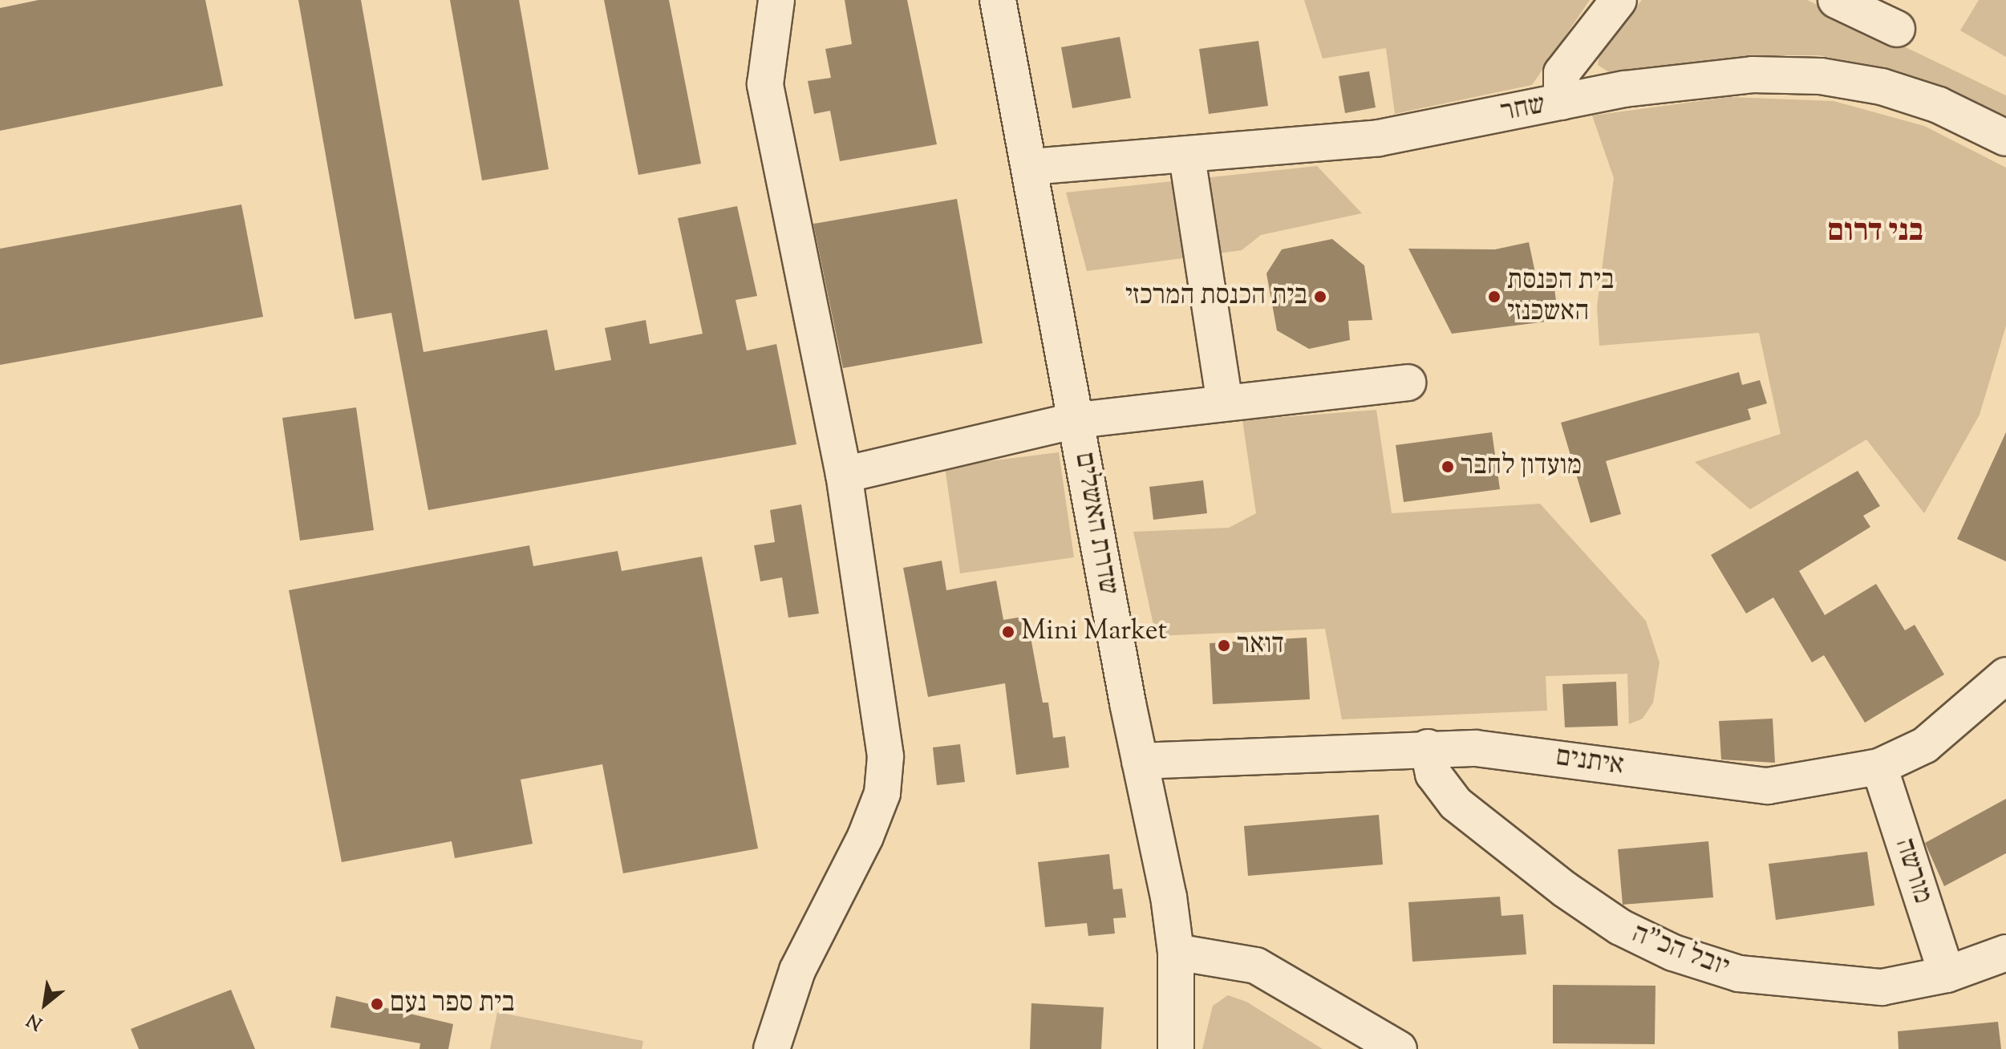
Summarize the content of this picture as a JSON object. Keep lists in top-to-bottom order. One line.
{"streets":{"street":["שחר","שדרת האשלים","איתנים","מורשה","יובל הכ\"ה"]},"crossings":[["שחר","שדרת האשלים"],["שדרת האשלים","איתנים"],["איתנים","מורשה"],["איתנים","יובל הכ\"ה"],["מורשה","יובל הכ\"ה"]],"districts":["בני דרום"],"places":["בית הכנסת המרכזי","בית הכנסת האשכנזי","מועדון לחבר","Mini Market","דואר","בית ספר נעם"],"north":"bottom left"}
